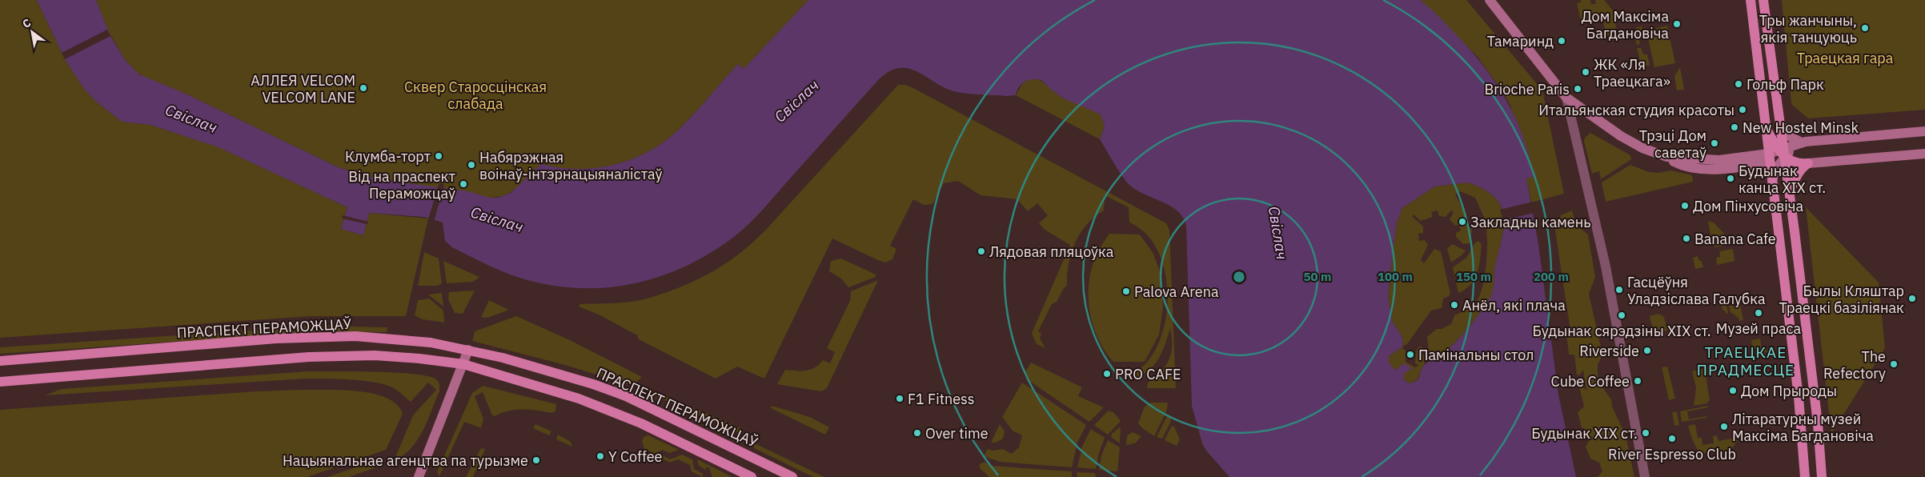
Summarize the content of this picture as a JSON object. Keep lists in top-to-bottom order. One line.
{"streets":{"main road":["ПРАСПЕКТ ПЕРАМОЖЦАЎ"]},"districts":["ТРАЕЦКАЕ ПРАДМЕСЦЕ"],"water":["Свіслач"],"parks":["Траецкая гара","Сквер Старосцінская слабада"],"places":["Дом Максіма Багдановіча","Тры жанчыны, якія танцуюць","Тамаринд","ЖК «Ля Траецкага»","Гольф Парк","АЛЛЕЯ VELCOM VELCOM LANE","Brioche Paris","Итальянская студия красоты","New Hostel Minsk","Трэці Дом саветаў","Клумба-торт","Набярэжная воінаў-інтэрнацыяналістаў","Будынак канца ХІХ ст.","Від на праспект Пераможцаў","Дом Пінхусовіча","Закладны камень","Banana Cafe","Лядовая пляцоўка","Гасцёўня Уладзіслава Галубка","Palova Arena","Былы Кляштар Траецкі базіліянак","Анёл, які плача","Музей праса","Будынак сярэдзіны XIX ст.","Riverside","Памінальны стол","The Refectory","PRO CAFE","Cube Coffee","Дом Прыроды","F1 Fitness","Літаратурны музей Максіма Багдановіча","Over time","Будынак XIX ст.","River Espresso Club","Y Coffee","Нацыянальнае агенцтва па турызме"],"north":"top left","rings":["50 m","100 m","150 m","200 m"]}
